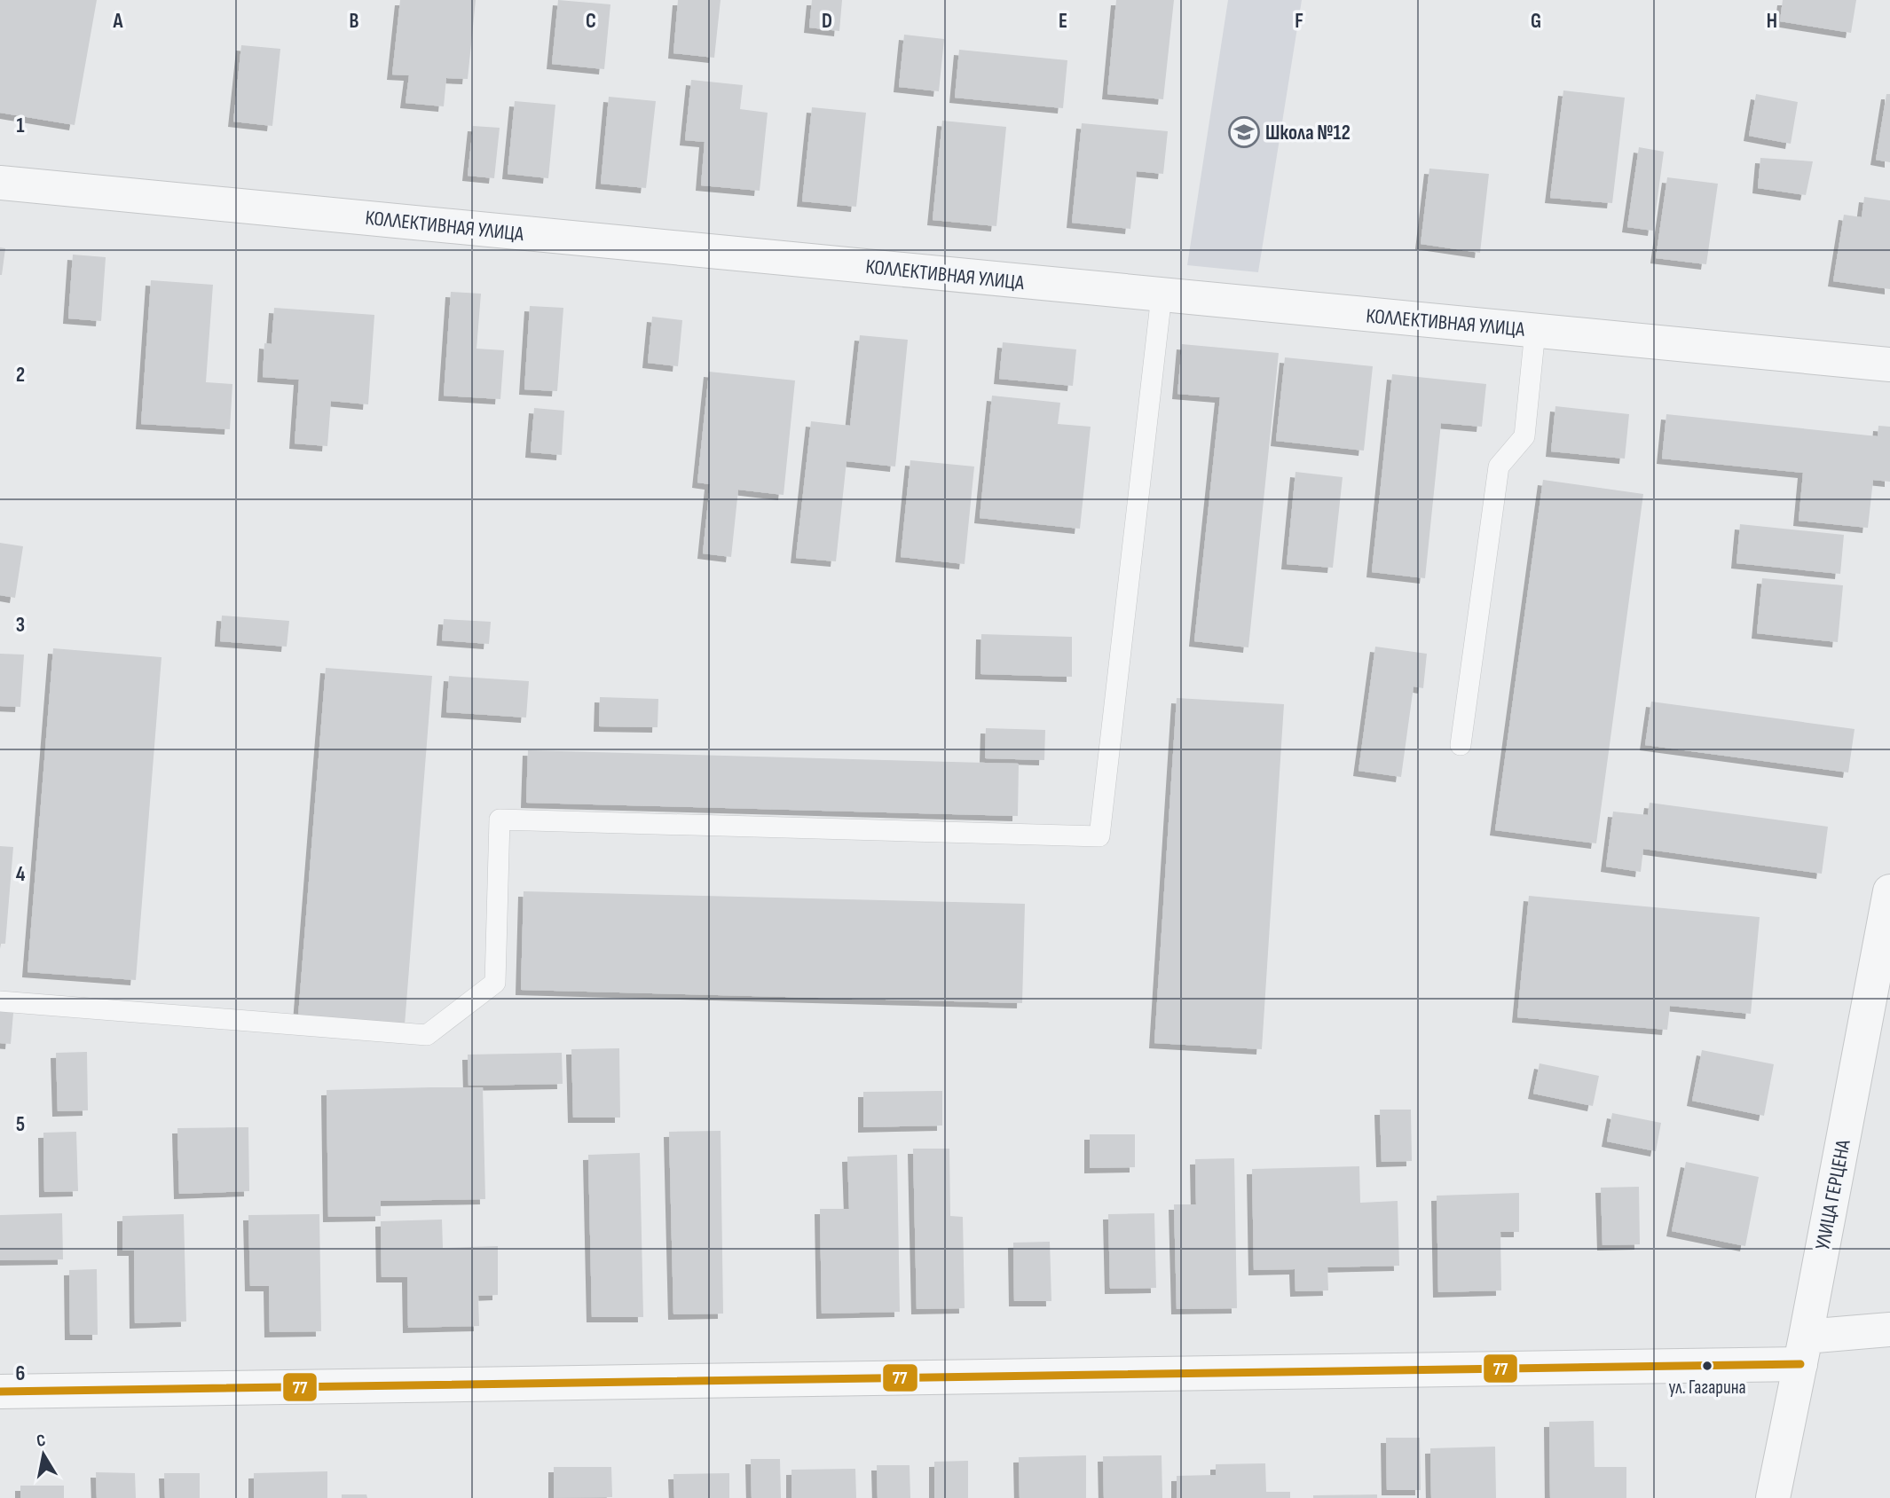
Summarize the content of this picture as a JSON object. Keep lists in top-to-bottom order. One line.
{"streets":{"street":["КОЛЛЕКТИВНАЯ УЛИЦА","УЛИЦА ГЕРЦЕНА"]},"places":{"school or university":["Школа №12"],"other":["ул. Гагарина"]},"lines":["transit line 77"],"north":"top","grid":{"columns":["A","B","C","D","E","F","G","H"],"rows":["1","2","3","4","5","6"]}}
